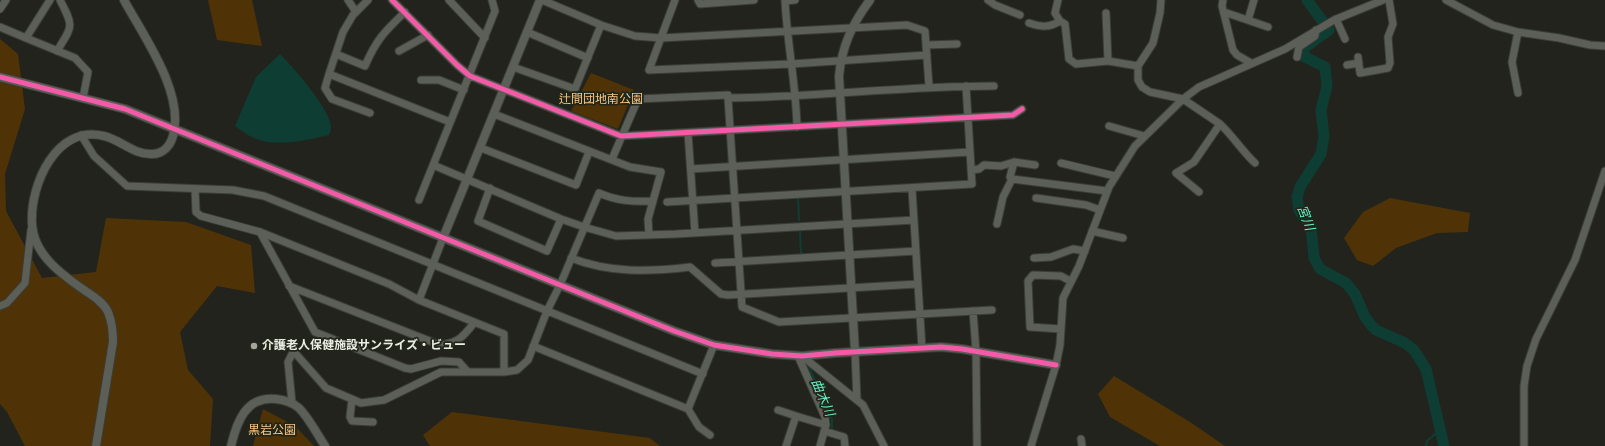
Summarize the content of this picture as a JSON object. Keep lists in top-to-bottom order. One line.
{"water":["宮川","曲木川"],"parks":["辻間団地南公園","黒岩公園"],"places":["介護老人保健施設サンライズ・ビュー"]}
